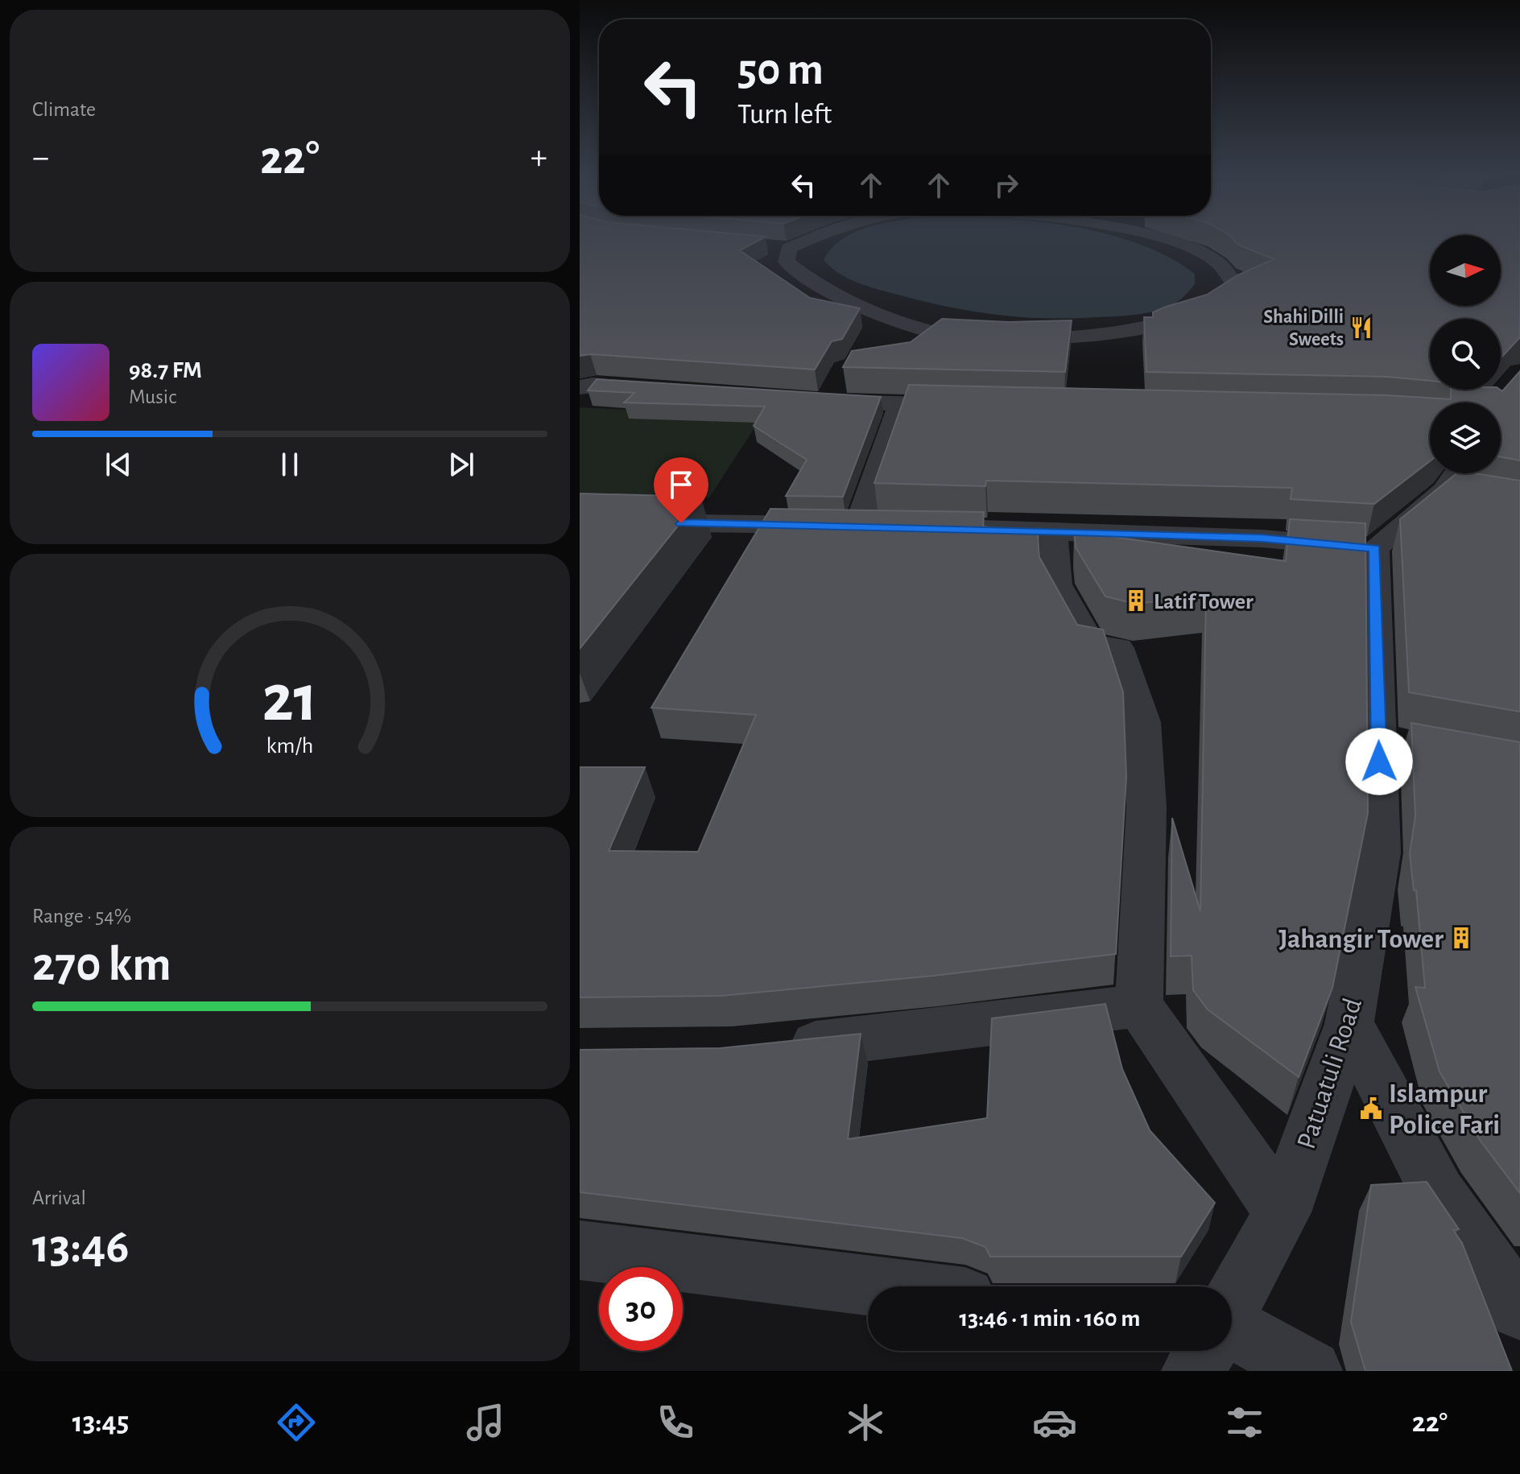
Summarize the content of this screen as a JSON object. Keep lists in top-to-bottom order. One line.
{"streets":{"street":["Patuatuli Road"]},"places":{"restaurant":["Shahi Dilli Sweets"],"building":["Latif Tower","Jahangir Tower"],"public building":["Islampur Police Fari"]},"north":"right","page":{"tile":["Climate",["Range · 54%","270 km"],["Arrival","13:46"]],"turn":["50 m","Turn left"],"heat":["−","22°","+"],"song":["98.7 FM","Music"],"limit":"30","trip":"13:46 · 1 min · 160 m","tabs":["13:45","22°"],"gauge":["21","km/h"]}}
